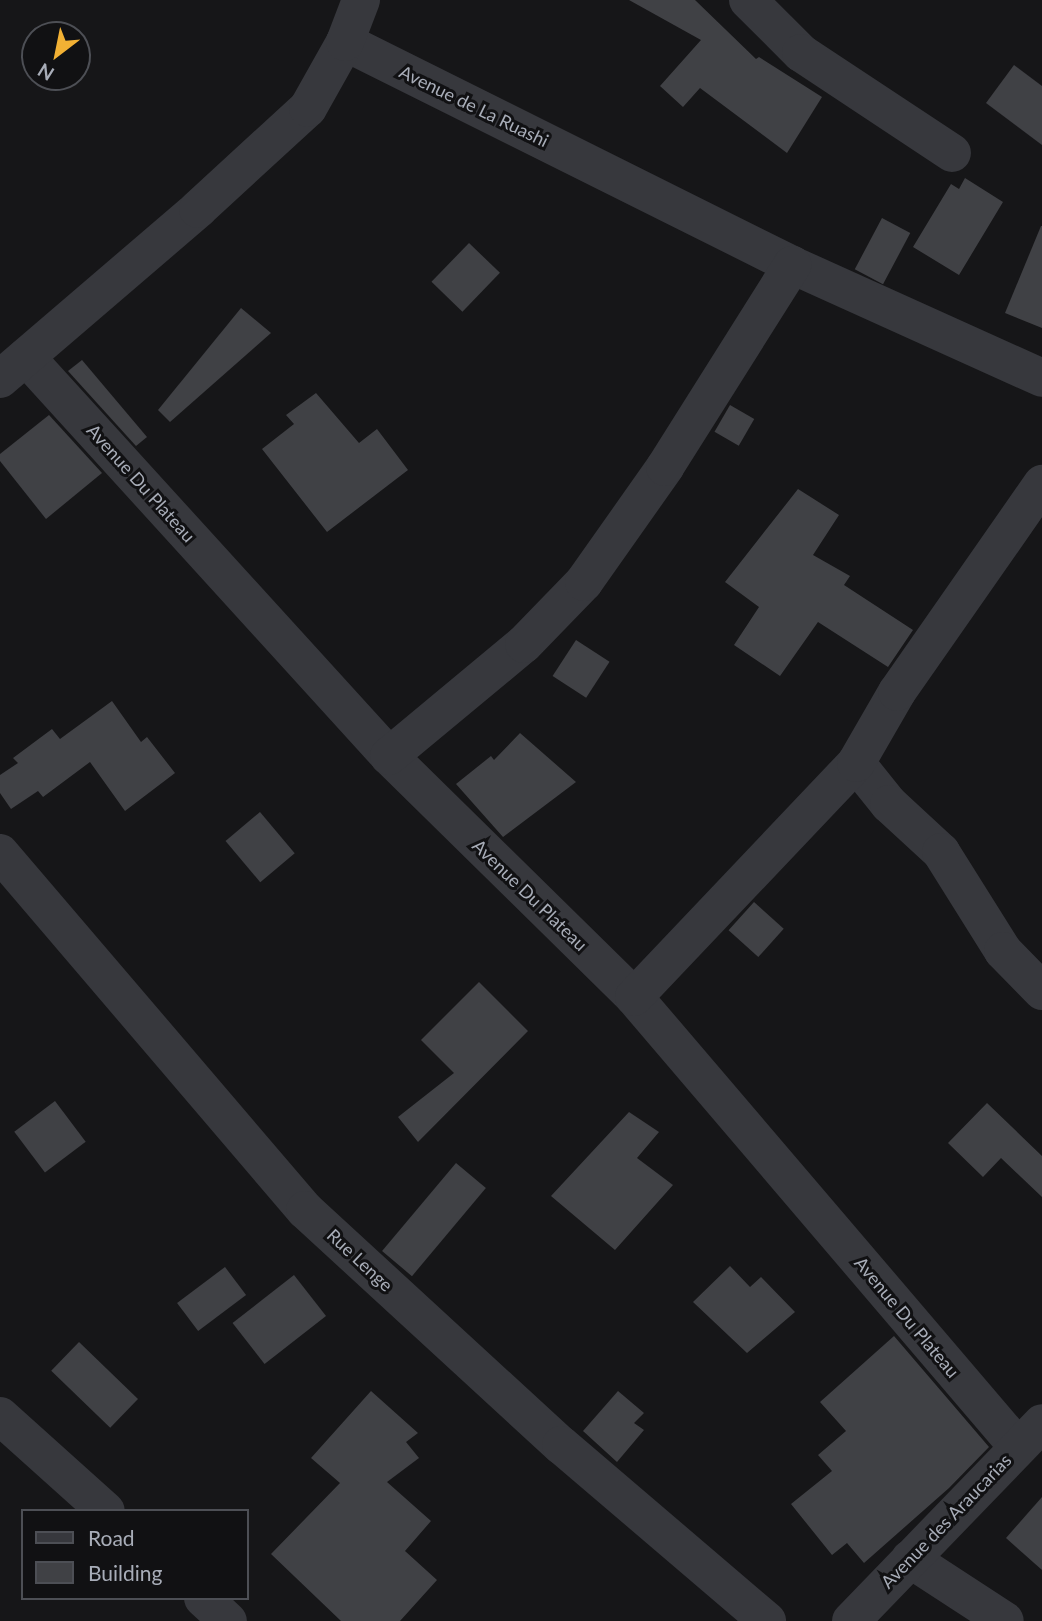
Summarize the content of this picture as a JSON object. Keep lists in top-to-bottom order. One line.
{"streets":{"street":["Avenue de La Ruashi","Avenue Du Plateau","Rue Lenge","Avenue des Araucarias"]},"crossings":[["Avenue Du Plateau","Avenue des Araucarias"]],"legend":["Road","Building"],"north":"bottom left"}
